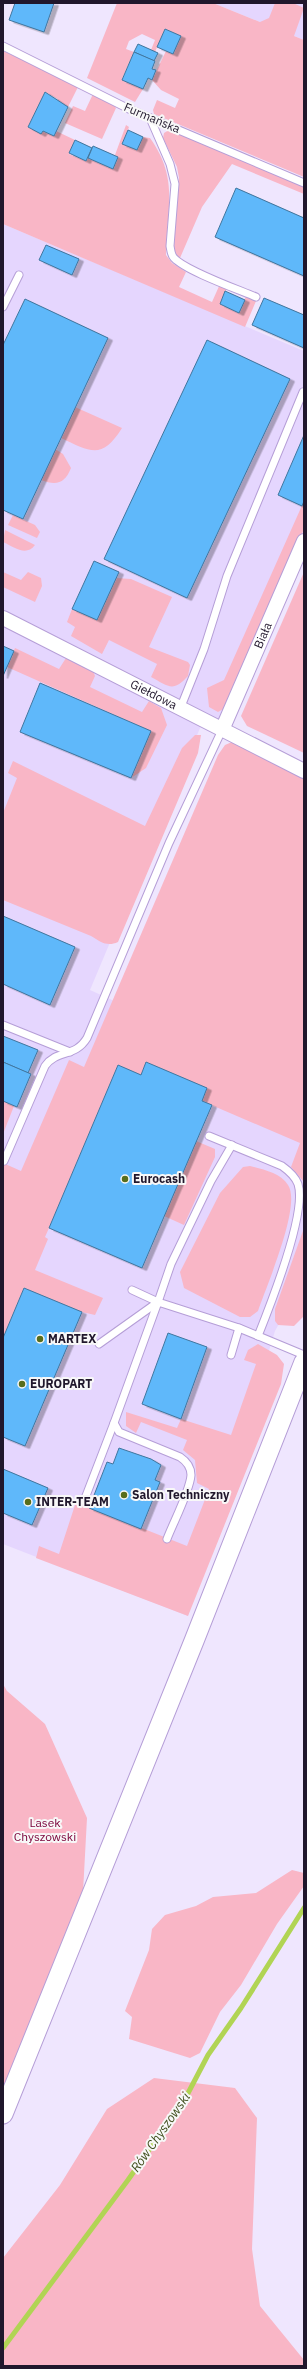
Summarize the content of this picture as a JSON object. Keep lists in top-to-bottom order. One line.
{"streets":{"street":["Biała","Giełdowa"],"lane":["Furmańska"]},"crossings":[["Biała","Giełdowa"]],"water":["Rów Chyszowski"],"parks":["Lasek Chyszowski"],"places":["Eurocash","MARTEX","EUROPART","Salon Techniczny","INTER-TEAM"]}
